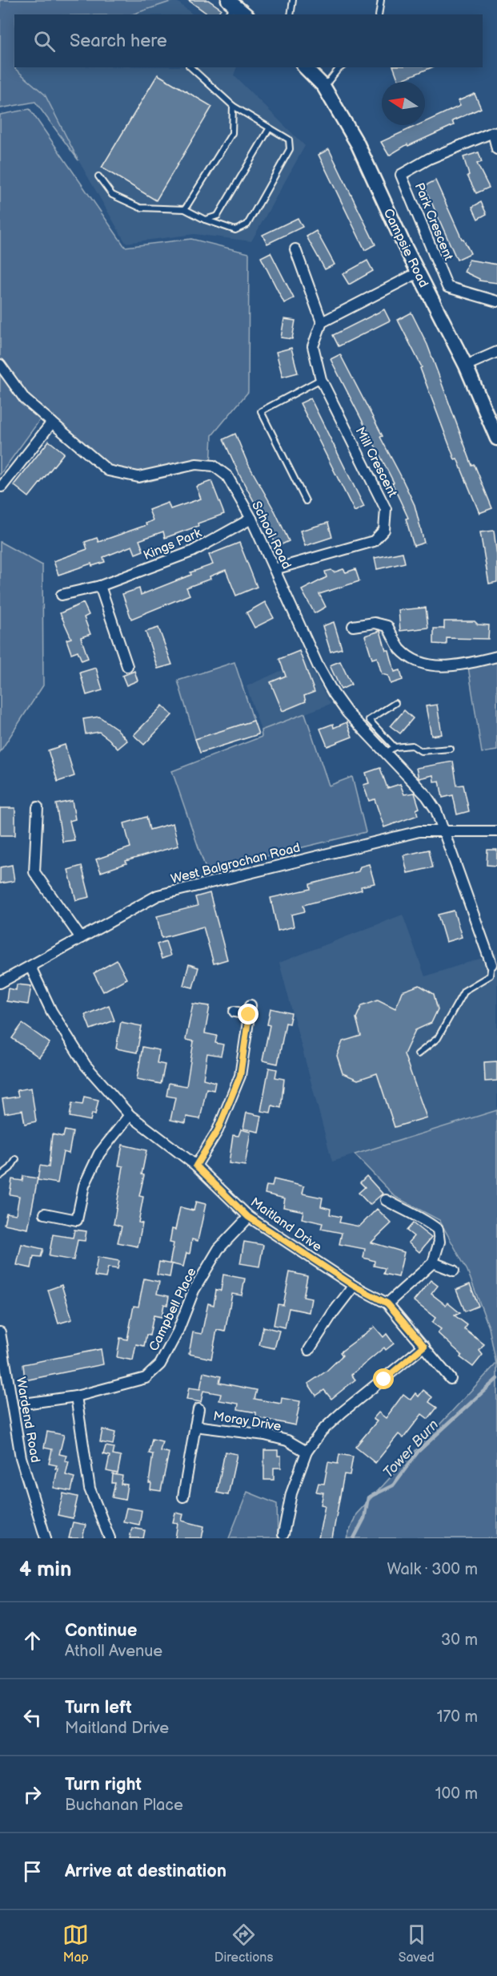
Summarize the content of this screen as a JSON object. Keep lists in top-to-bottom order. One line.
{"streets":{"main road":["Campsie Road"],"street":["Park Crescent","Mill Crescent","School Road","Kings Park","West Balgrochan Road","Maitland Drive","Campbell Place","Wardend Road","Moray Drive"]},"crossings":[["Mill Crescent","School Road"],["School Road","Kings Park"],["School Road","West Balgrochan Road"],["West Balgrochan Road","Maitland Drive"],["Maitland Drive","Campbell Place"]],"water":["Tower Burn"],"north":"left","page":{"search":"Search here","heading":["4 min","Walk · 300 m"],"list":[["Continue","Atholl Avenue","30 m"],["Turn left","Maitland Drive","170 m"],["Turn right","Buchanan Place","100 m"],"Arrive at destination"],"nav":["Map","Directions","Saved"]}}
